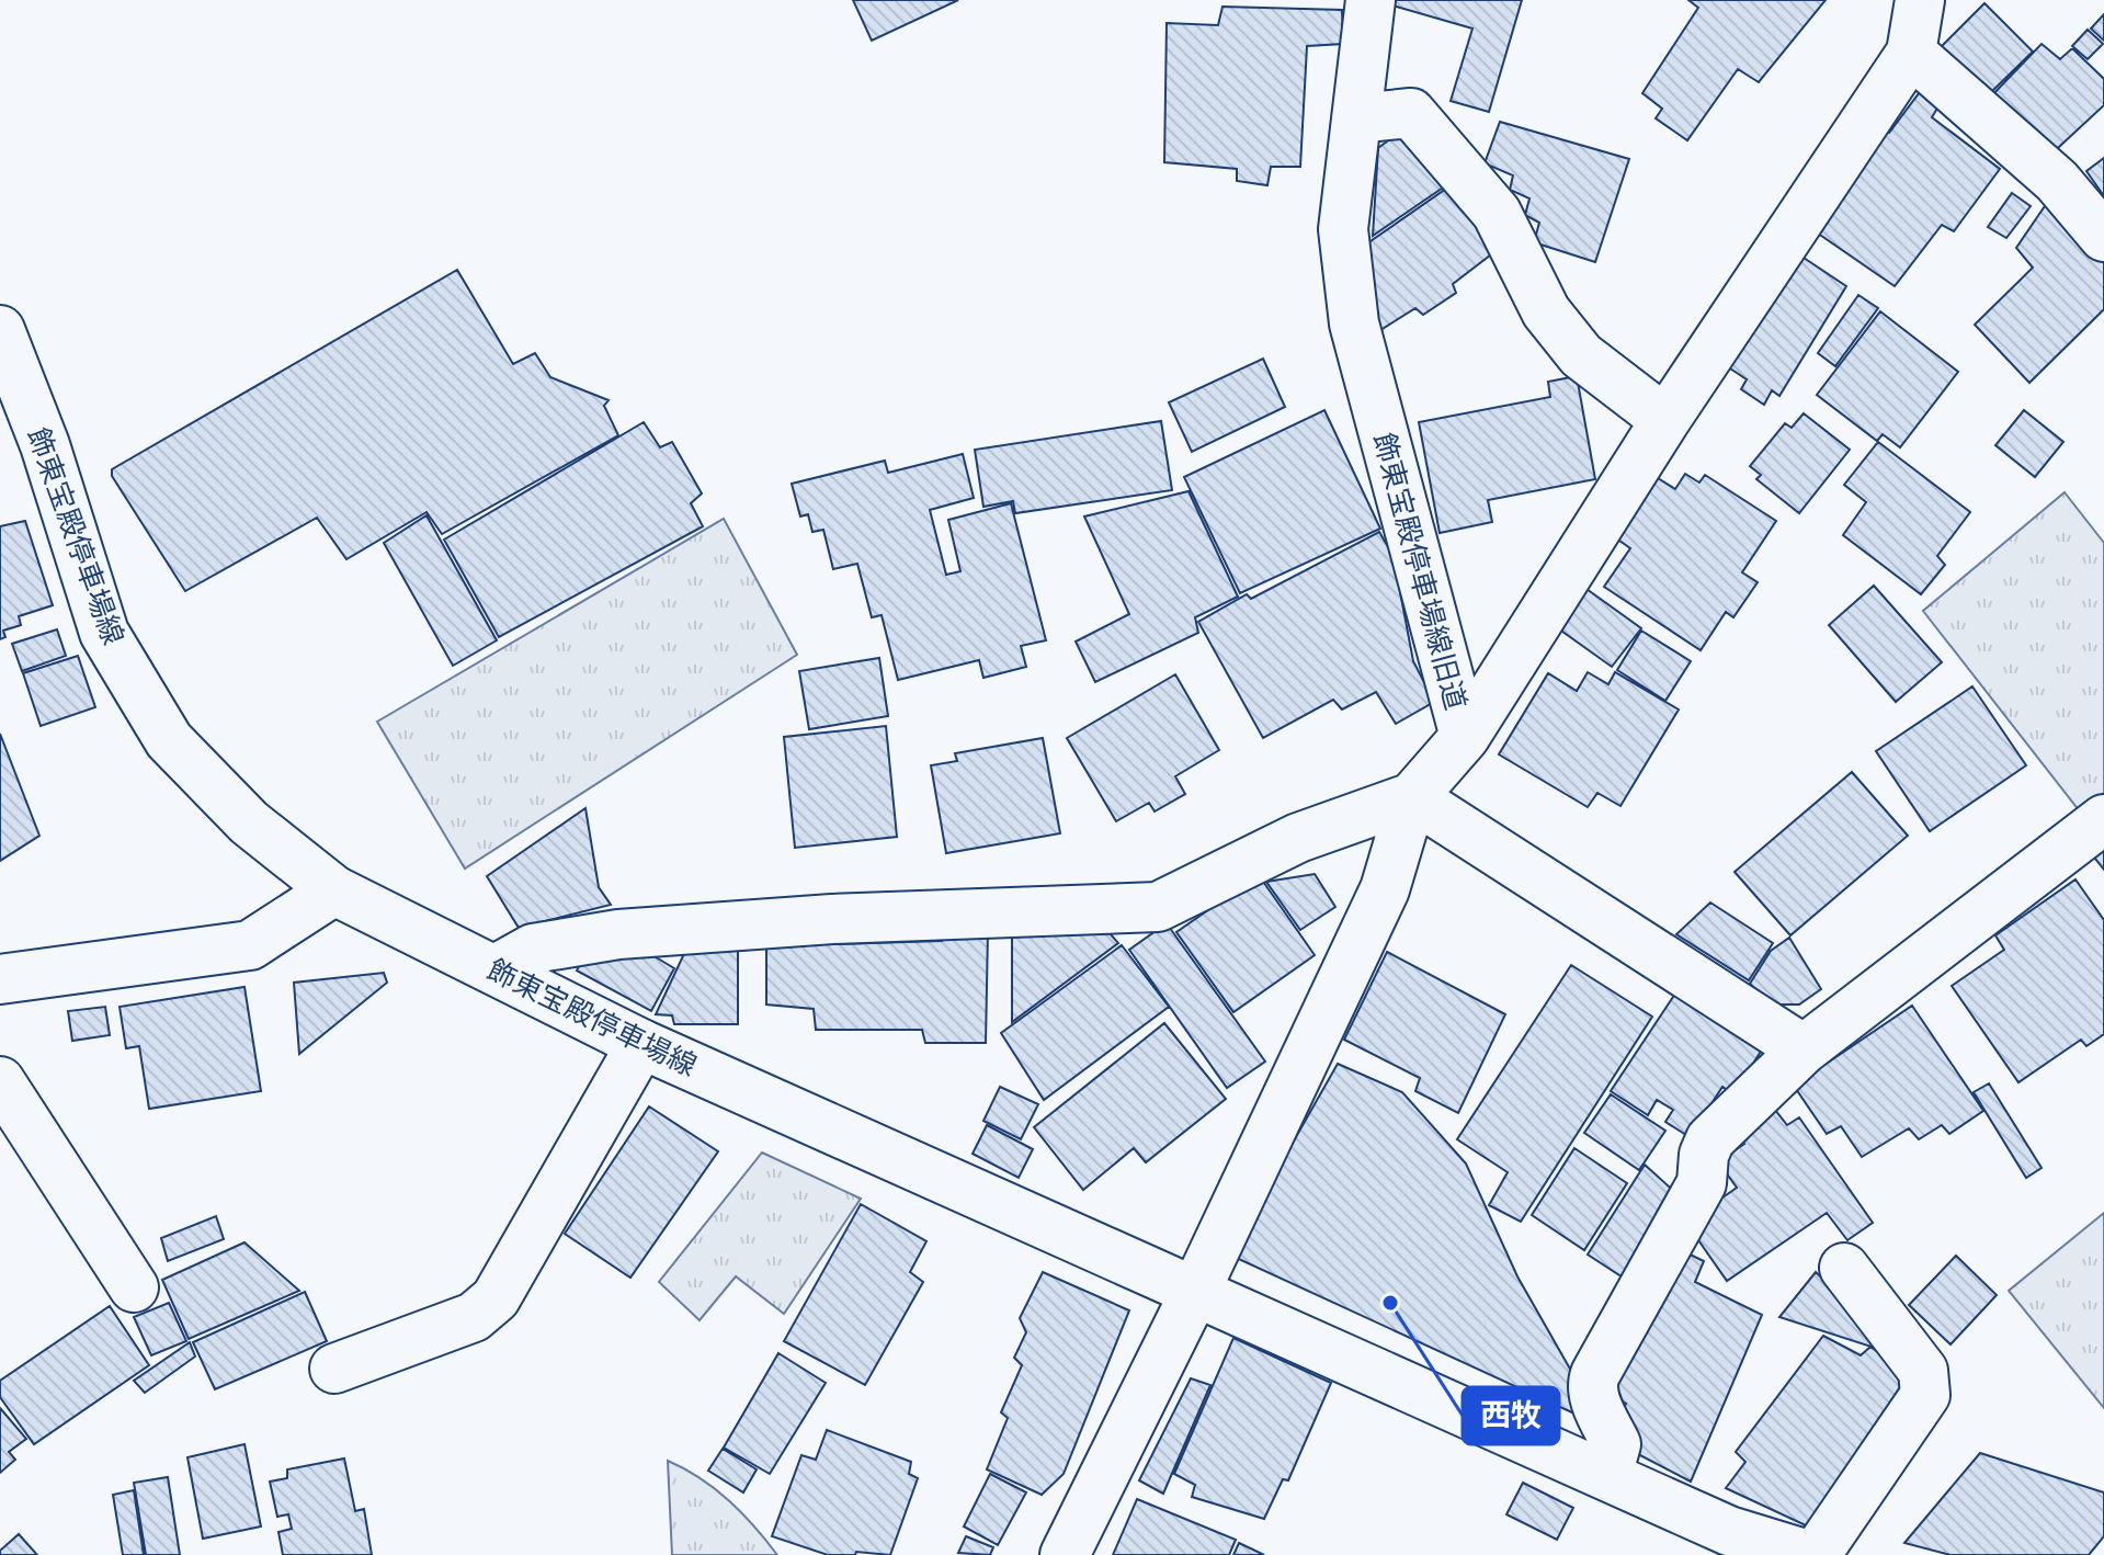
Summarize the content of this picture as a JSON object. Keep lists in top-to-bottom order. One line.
{"streets":{"street":["飾東宝殿停車場線","飾東宝殿停車場線旧道"]},"crossings":[["飾東宝殿停車場線","飾東宝殿停車場線旧道"]],"places":["西牧"]}
